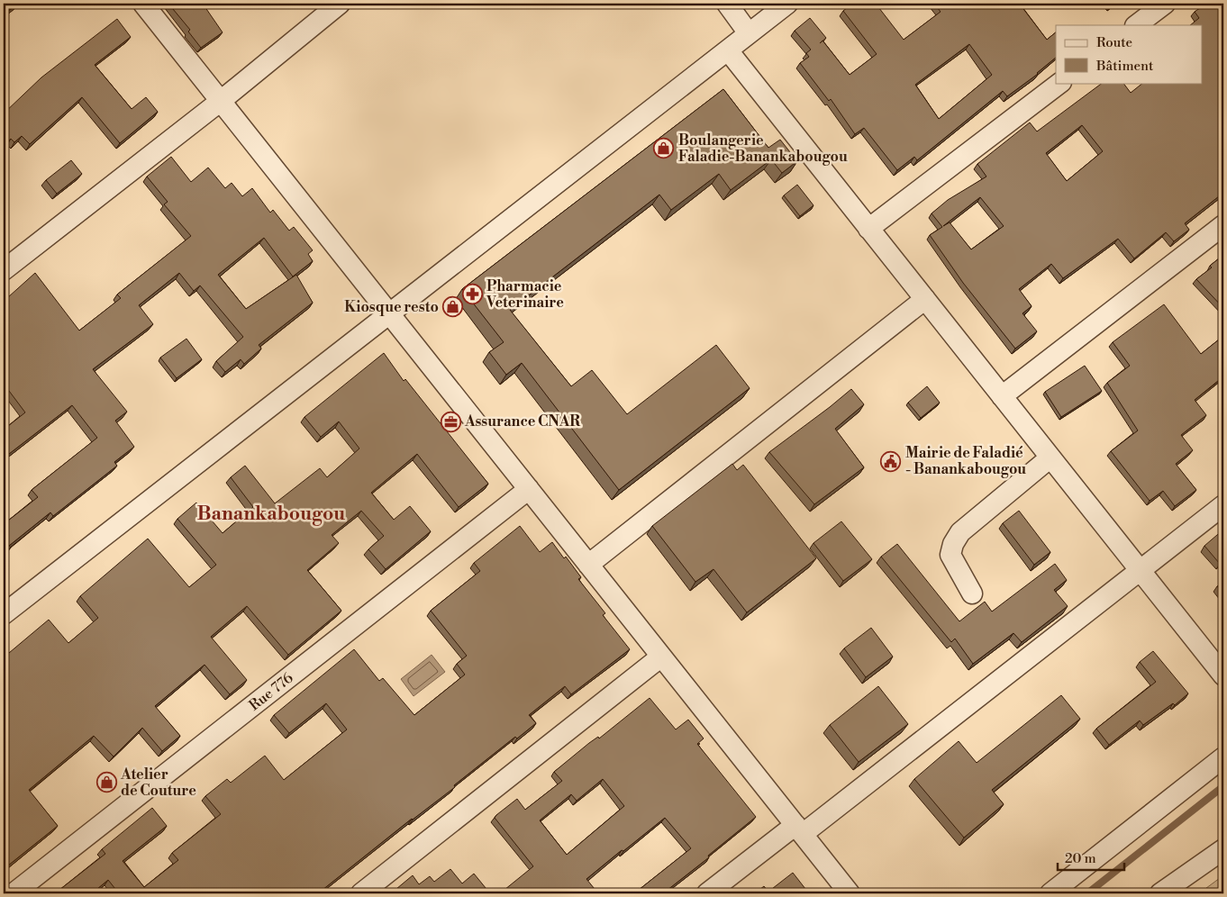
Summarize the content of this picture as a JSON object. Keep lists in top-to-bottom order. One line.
{"streets":{"street":["Rue 776"]},"districts":["Banankabougou"],"places":{"shop":["Boulangerie Faladie-Banankabougou","Kiosque resto","Atelier de Couture"],"pharmacy":["Pharmacie Veterinaire"],"office":["Assurance CNAR"],"public building":["Mairie de Faladié - Banankabougou"]},"legend":["Route","Bâtiment"],"scale_bar":"20 m"}
